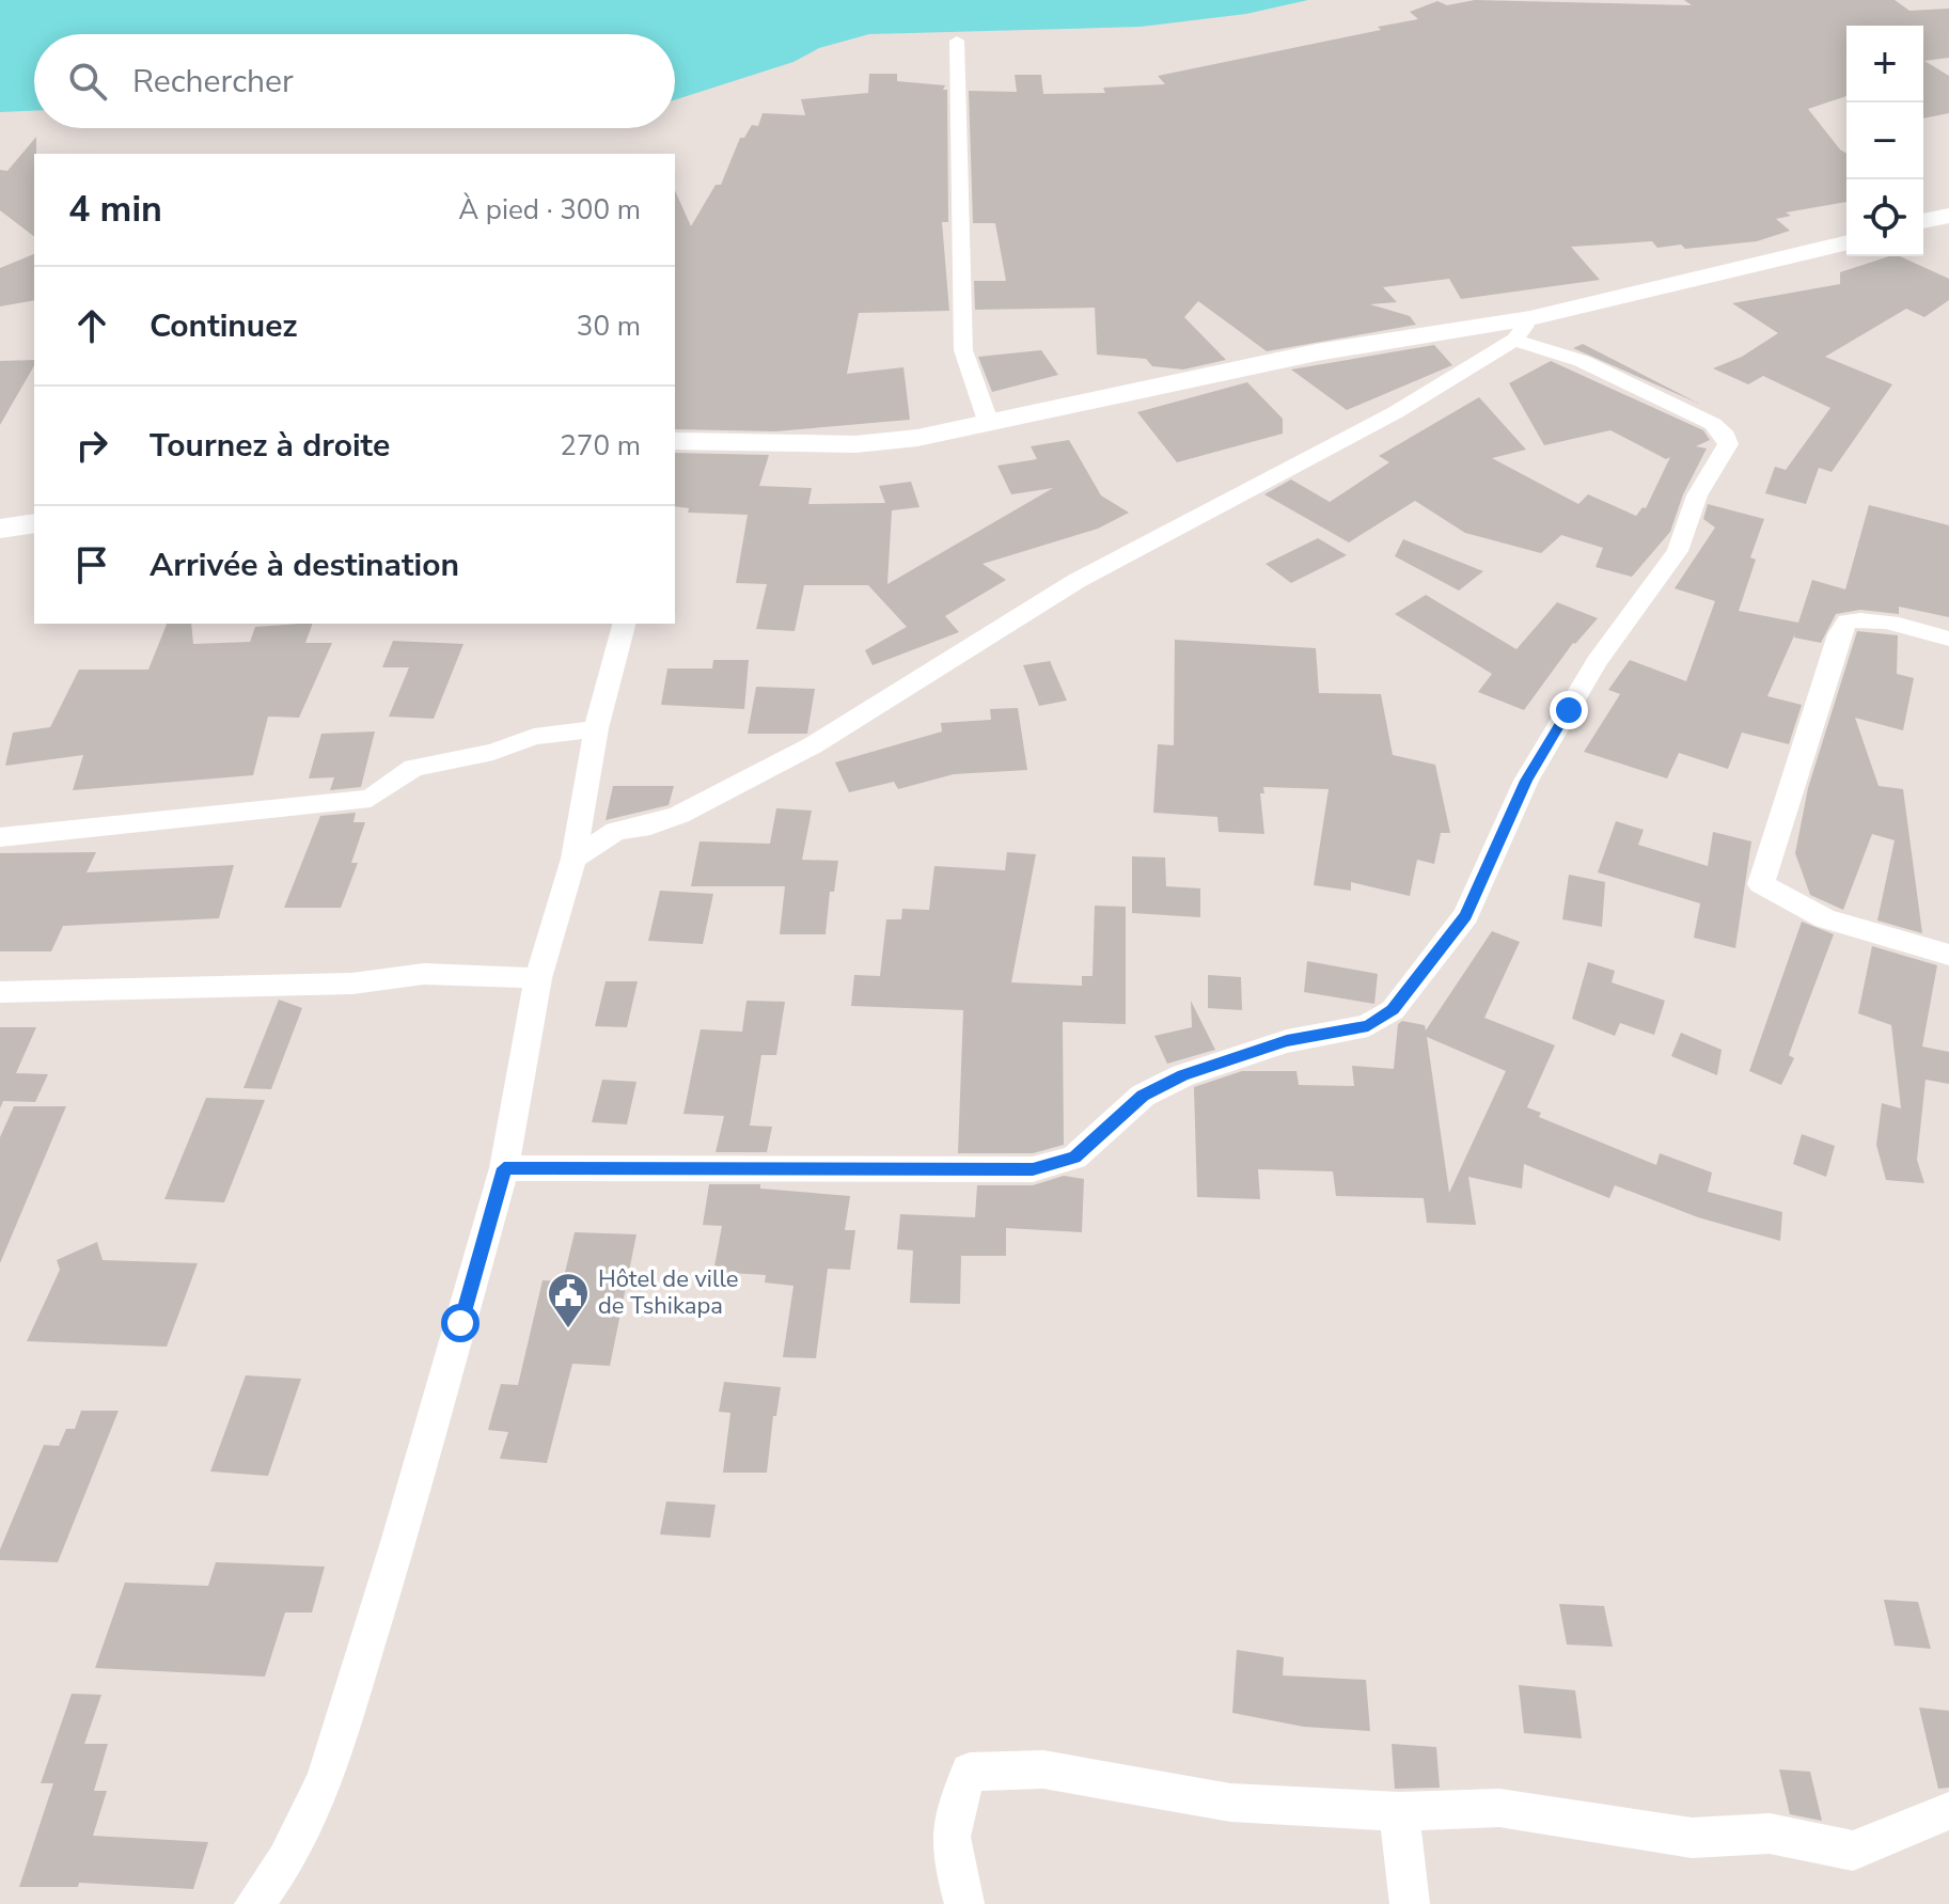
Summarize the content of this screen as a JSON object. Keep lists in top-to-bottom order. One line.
{"places":{"public building":["Hôtel de ville de Tshikapa"]},"page":{"map_buttons":["+","−"],"search":"Rechercher","heading":["4 min","À pied · 300 m"],"list":[["Continuez","30 m"],["Tournez à droite","270 m"],"Arrivée à destination"]}}
